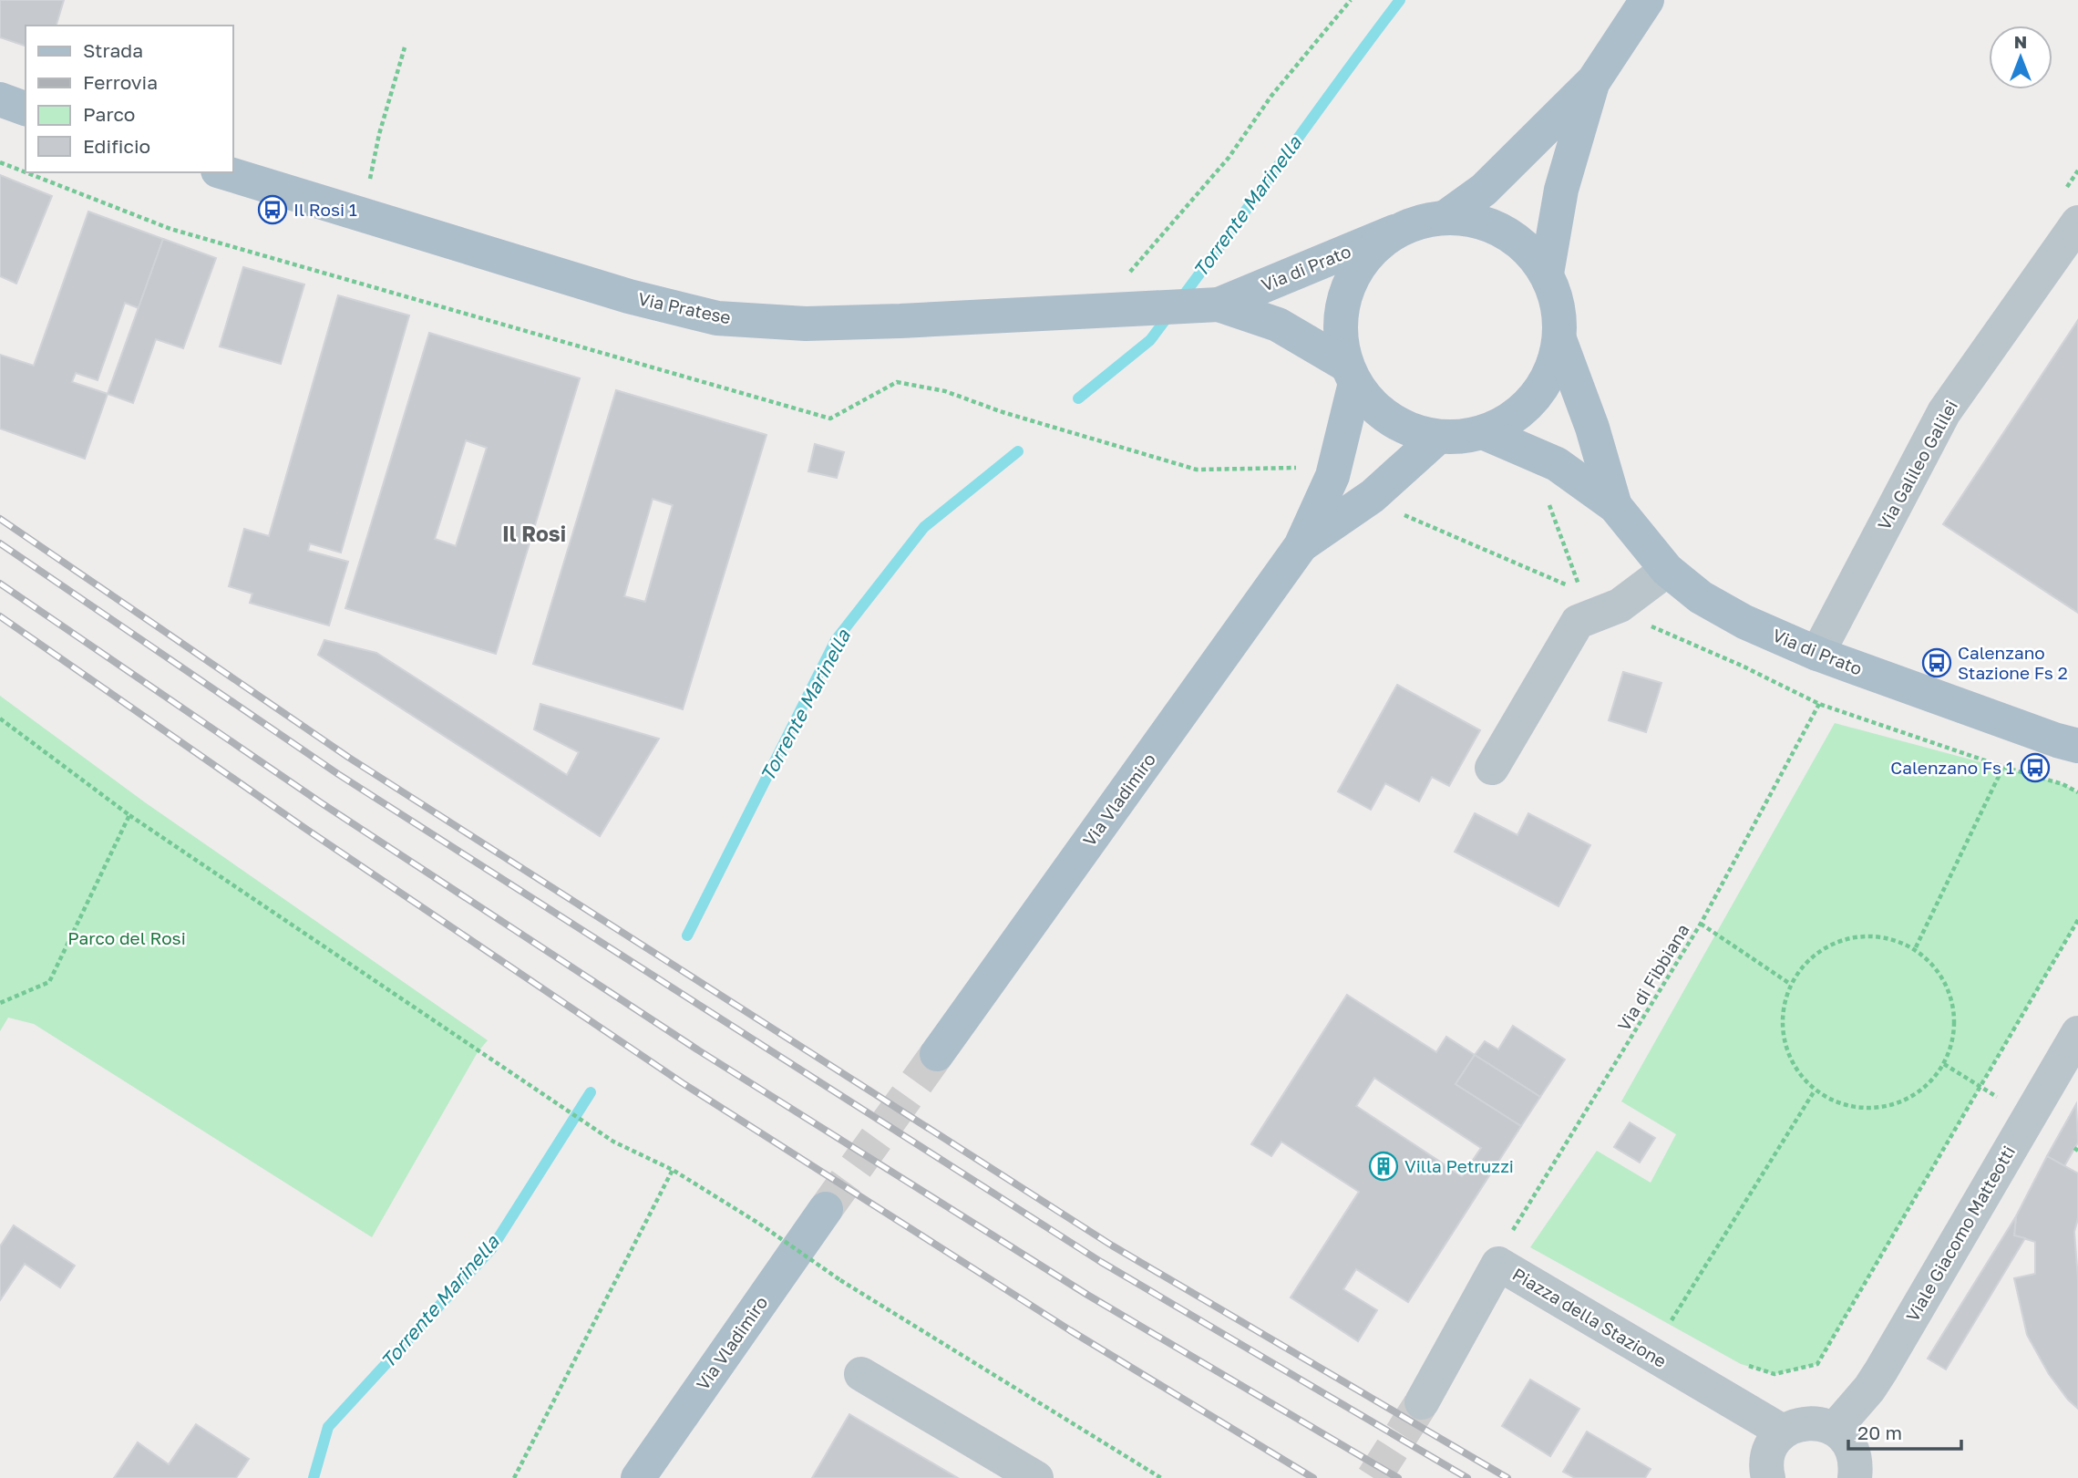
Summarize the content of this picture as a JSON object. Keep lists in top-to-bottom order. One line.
{"streets":{"main road":["Via di Prato","Via Pratese","Via Vladimiro"],"street":["Via Galileo Galilei","Viale Giacomo Matteotti","Piazza della Stazione"],"path":["Via di Fibbiana"]},"crossings":[["Via di Prato","Via Pratese"],["Via di Prato","Via Galileo Galilei"],["Via di Prato","Via Vladimiro"],["Via di Fibbiana","Piazza della Stazione"]],"districts":["Il Rosi"],"water":["Torrente Marinella"],"parks":["Parco del Rosi"],"places":{"bus stop":["Il Rosi 1","Calenzano Stazione Fs 2","Calenzano Fs 1"],"building":["Villa Petruzzi"]},"legend":["Strada","Ferrovia","Parco","Edificio"],"scale_bar":"20 m","north":"top"}
